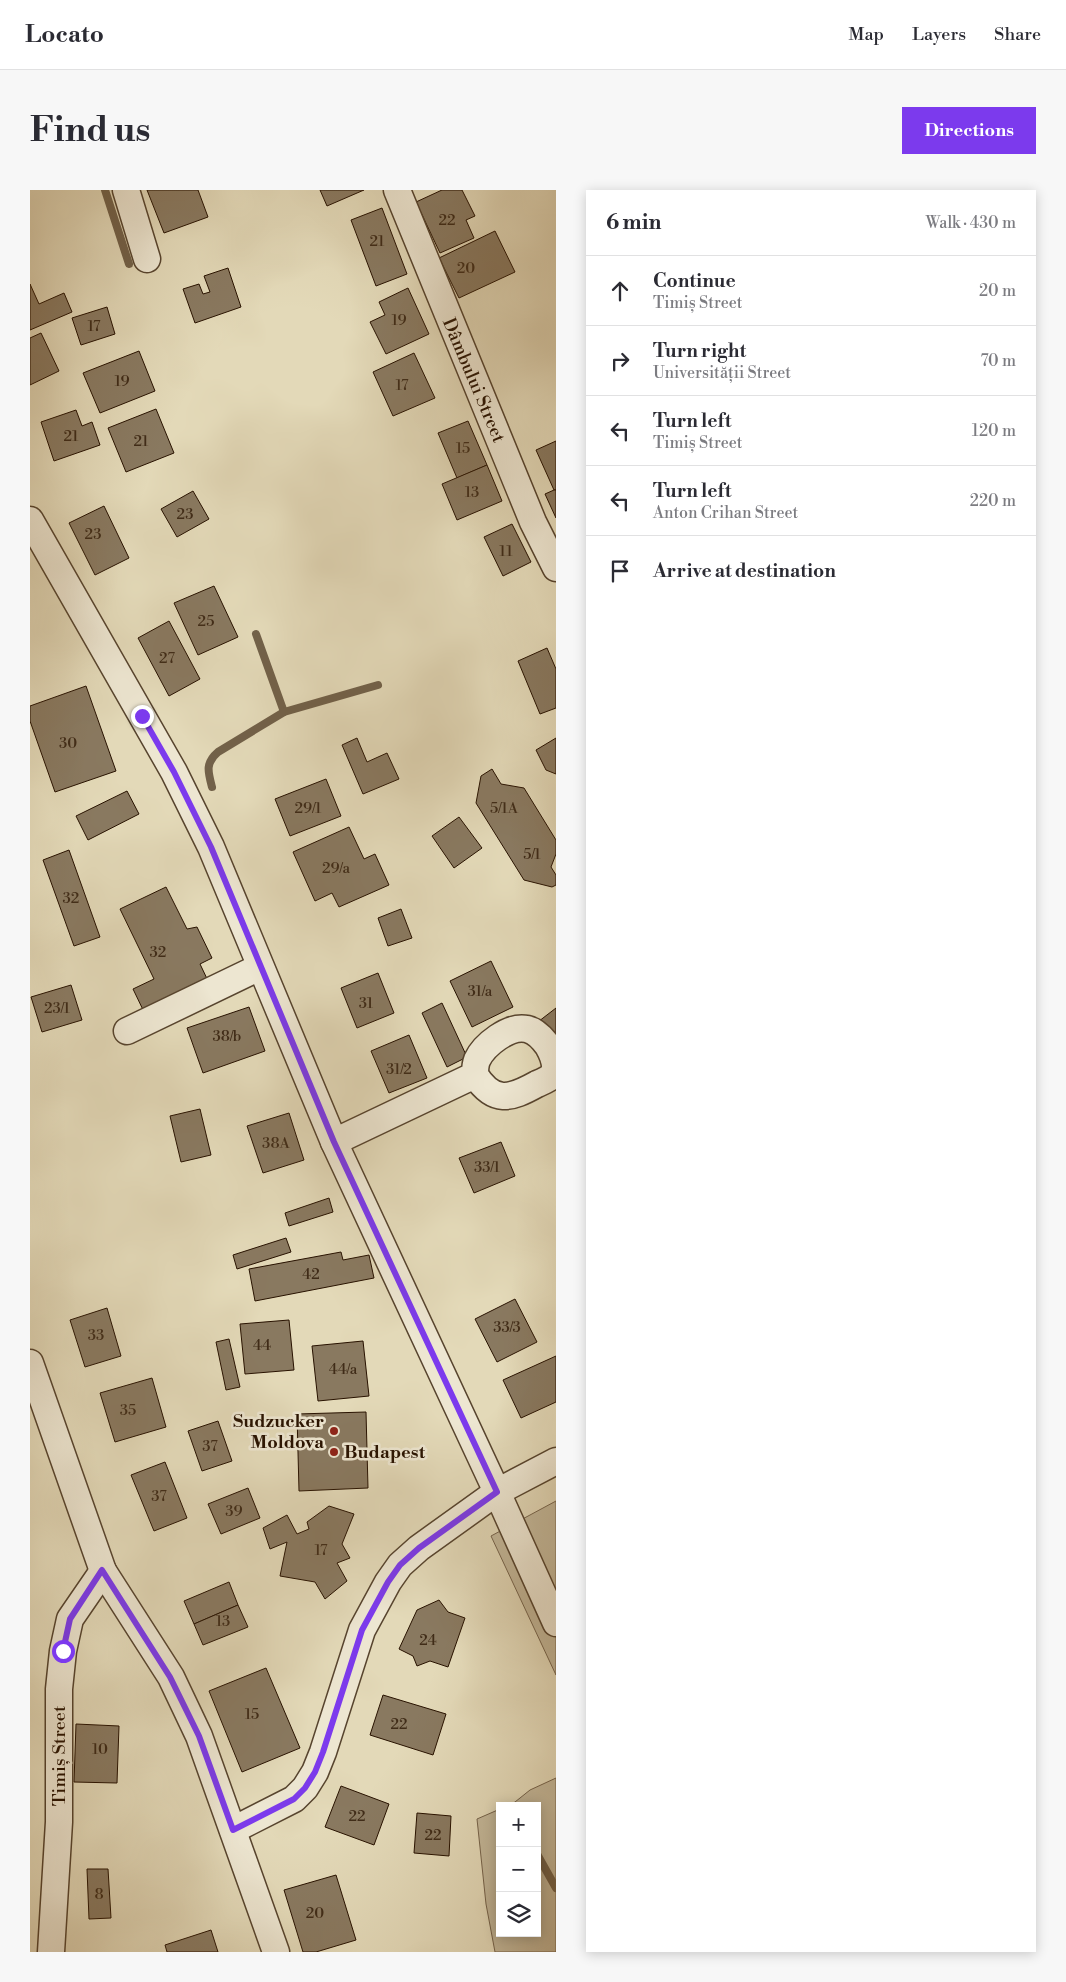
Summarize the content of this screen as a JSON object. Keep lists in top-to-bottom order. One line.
{"streets":{"street":["Dâmbului Street","Timiș Street"]},"places":["Sudzucker Moldova","Budapest"],"house_numbers":["22","21","20","19","17","19","17","21","21","15","13","23","23","11","25","27","30","29/1","5/1A","5/1","29/a","32","32","31/a","31","23/1","38/b","31/2","38A","33/1","42","33/3","33","44","44/a","35","37","37","39","17","13","24","15","22","10","22","22","8","20"],"page":{"header":"Locato","nav":["Map","Layers","Share"],"buttons":"Directions","title":"Find us","heading":["6 min","Walk · 430 m"],"list":[["Continue","Timiș Street","20 m"],["Turn right","Universității Street","70 m"],["Turn left","Timiș Street","120 m"],["Turn left","Anton Crihan Street","220 m"],"Arrive at destination"],"map_buttons":["+","−"]}}
